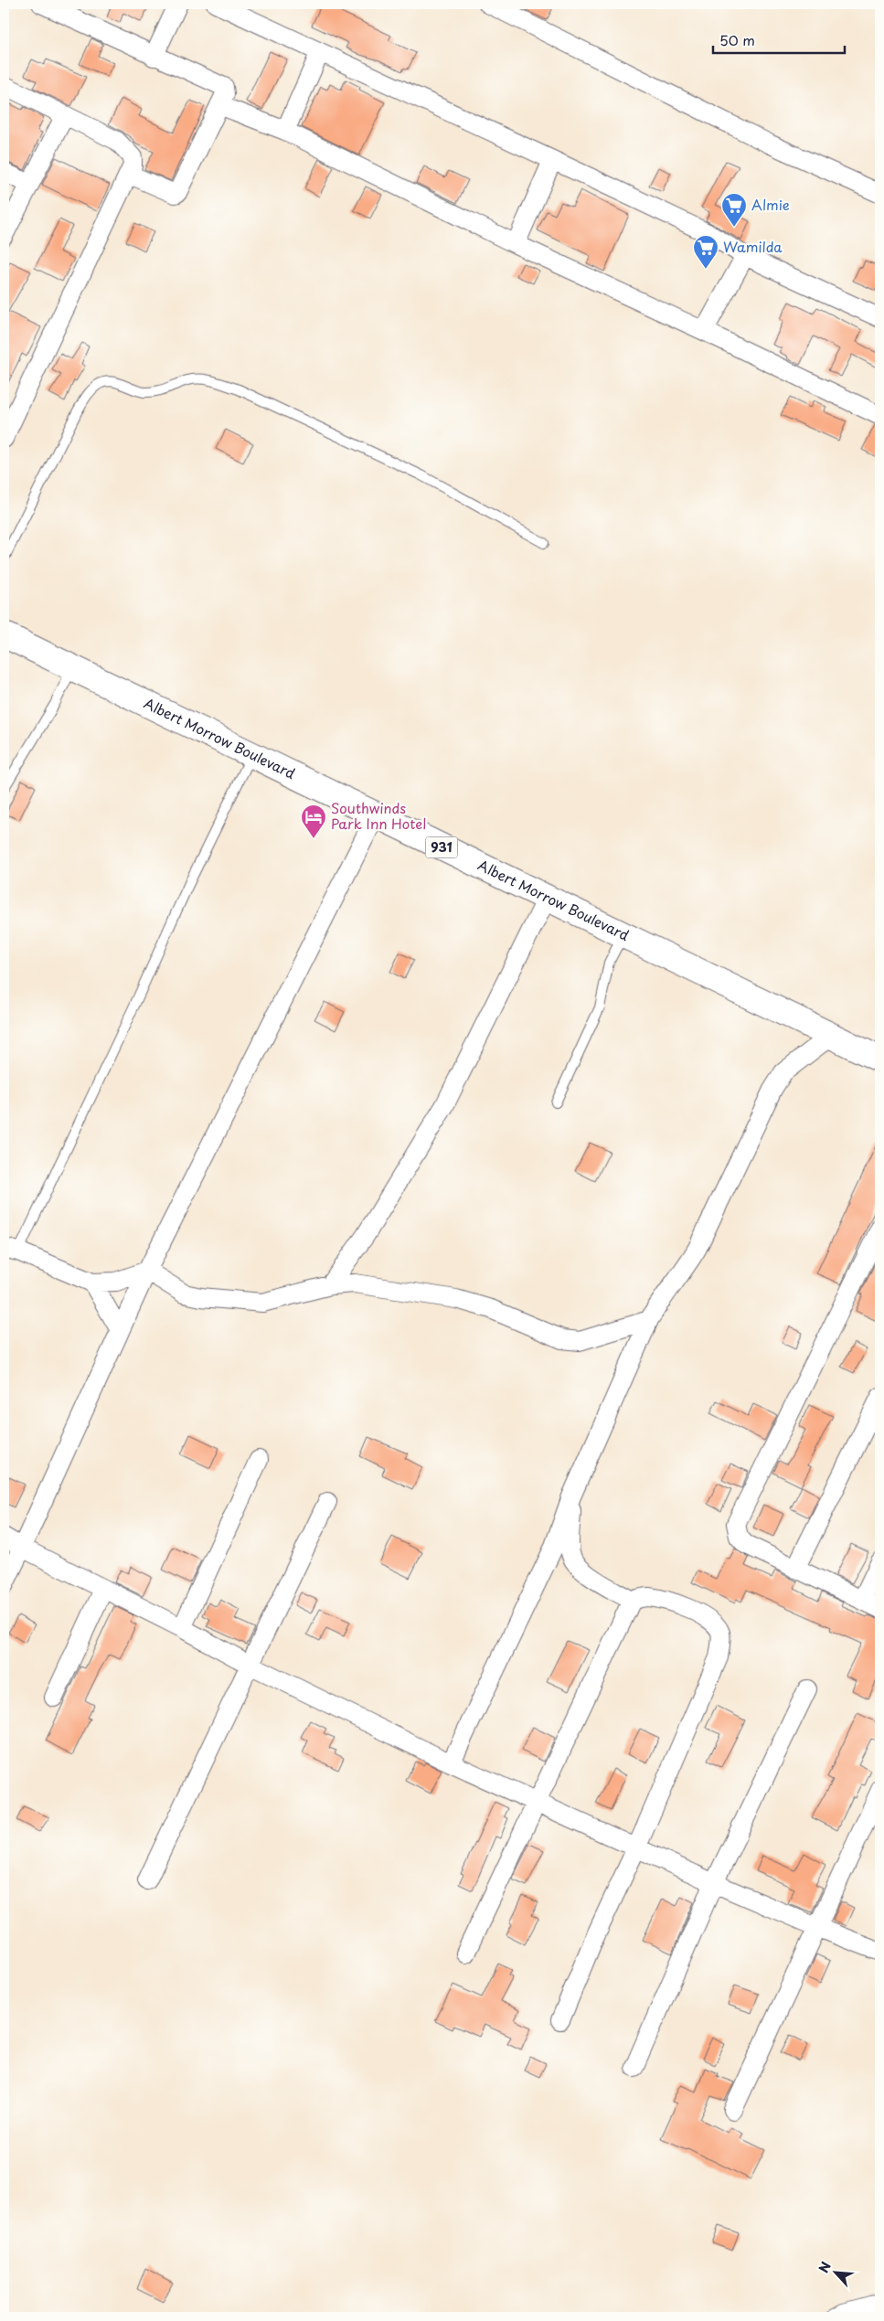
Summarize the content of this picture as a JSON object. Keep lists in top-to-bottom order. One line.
{"streets":{"highway":["Albert Morrow Boulevard","931"]},"places":{"supermarket":["Almie","Wamilda"],"hotel":["Southwinds Park Inn Hotel"]},"scale_bar":"50 m","north":"top left"}
